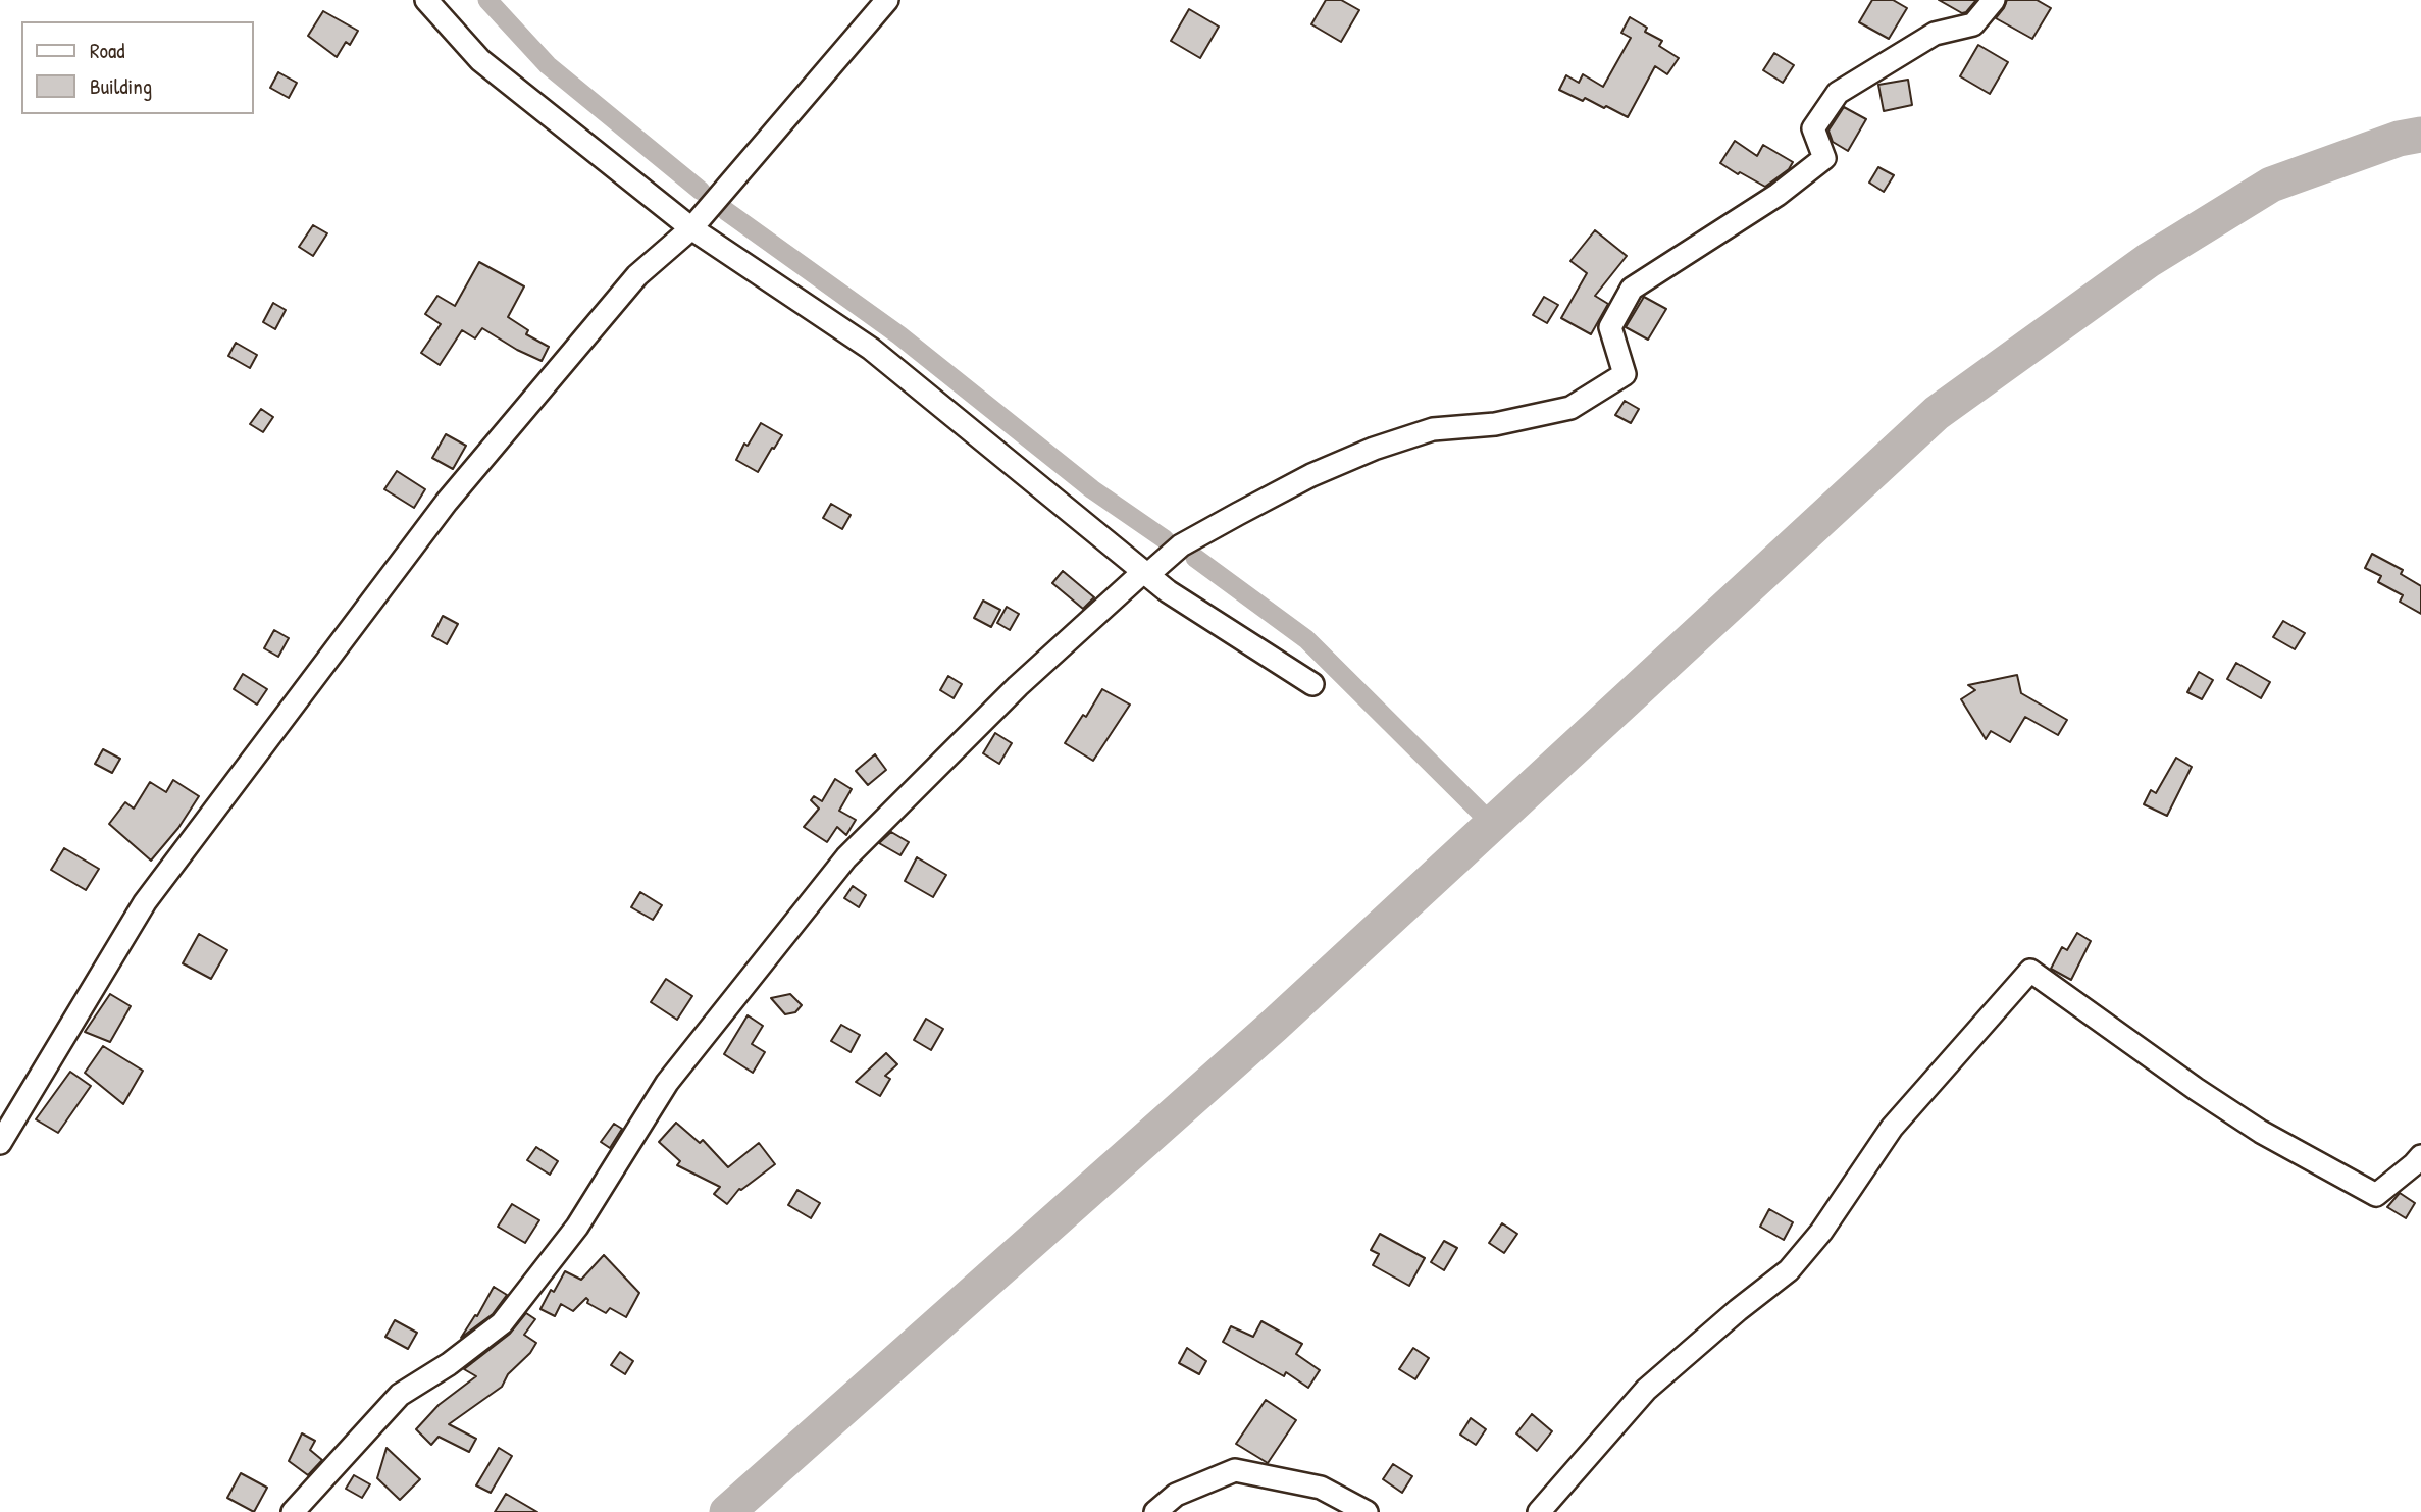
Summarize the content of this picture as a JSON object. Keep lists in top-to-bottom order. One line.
{"legend":["Road","Building"]}
